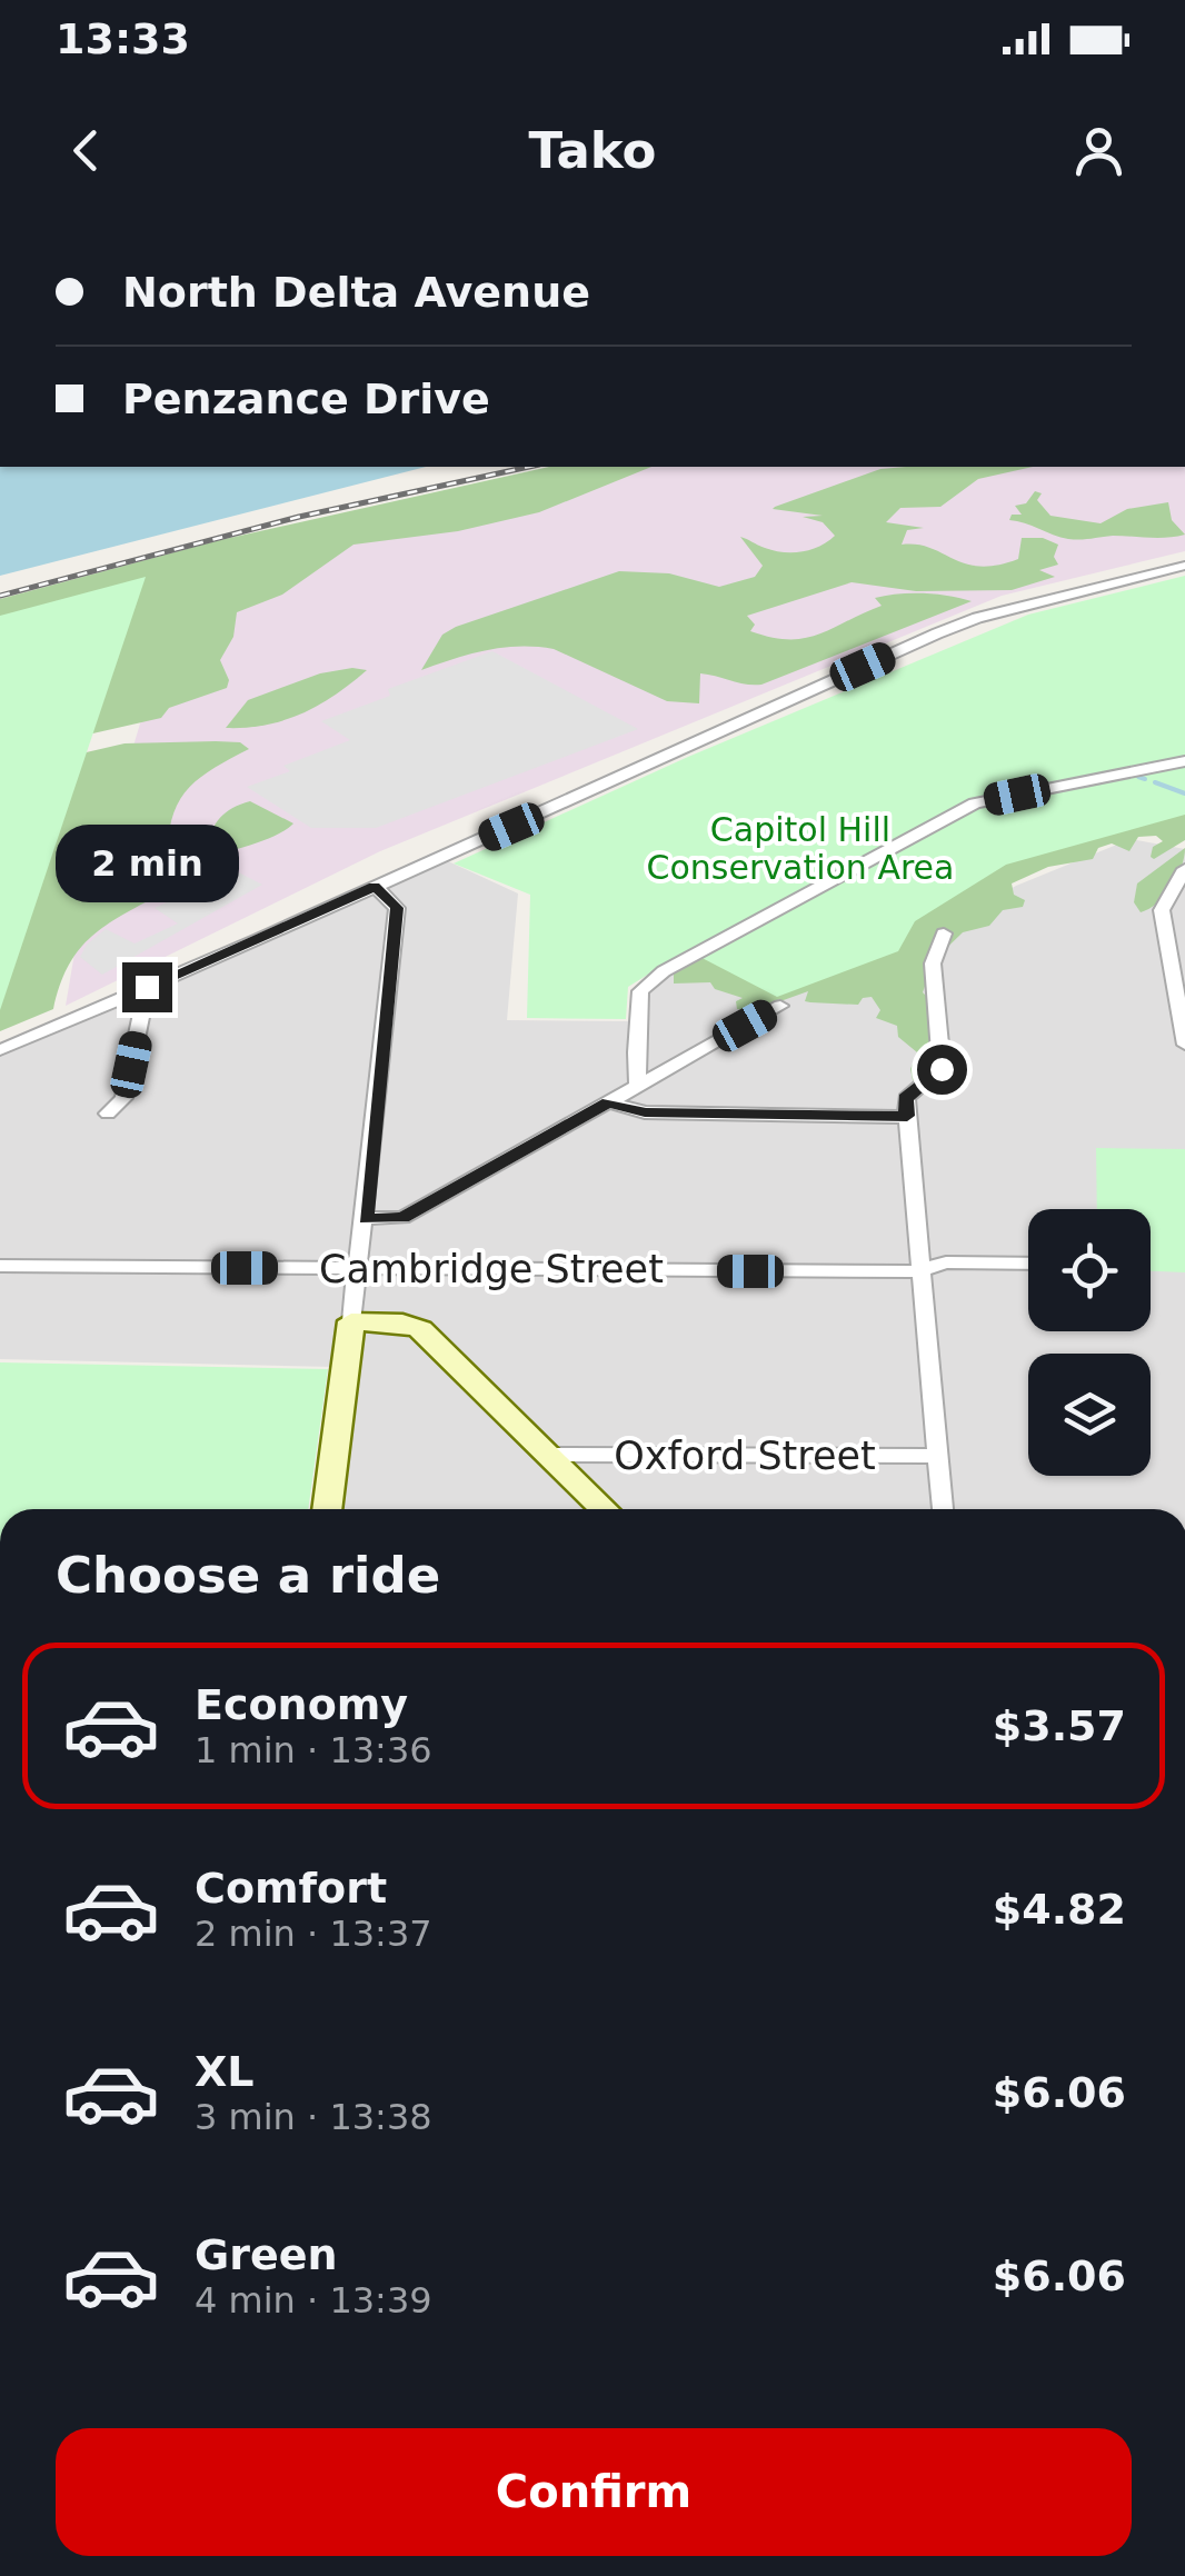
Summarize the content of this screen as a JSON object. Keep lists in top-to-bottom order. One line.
{"streets":{"street":["Cambridge Street","Oxford Street"]},"parks":["Capitol Hill Conservation Area"],"page":{"status":"13:33","header":"Tako","banner":["North Delta Avenue","Penzance Drive"],"bubble":"2 min","heading":"Choose a ride","list":[{"name":"Economy","note":"1 min · 13:36","value":"$3.57"},{"name":"Comfort","note":"2 min · 13:37","value":"$4.82"},{"name":"XL","note":"3 min · 13:38","value":"$6.06"},{"name":"Green","note":"4 min · 13:39","value":"$6.06"}],"buttons":"Confirm"}}
